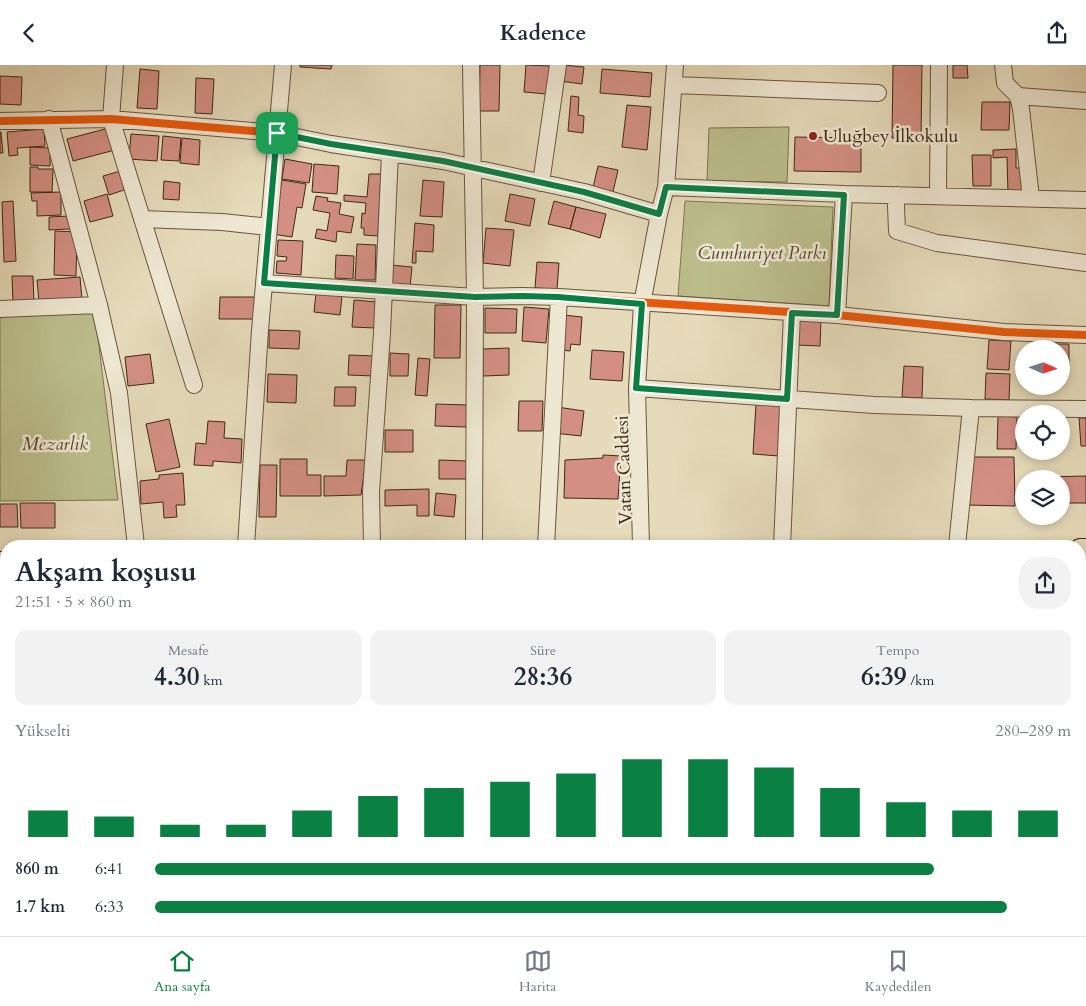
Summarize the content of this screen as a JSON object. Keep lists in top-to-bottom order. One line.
{"streets":{"street":["Vatan Caddesi"]},"parks":["Cumhuriyet Parkı","Mezarlık"],"places":["Uluğbey İlkokulu"],"north":"right","page":{"header":"Kadence","heading":["Akşam koşusu","21:51 · 5 × 860 m"],"stats":[["Mesafe","4.30 km"],["Süre","28:36"],["Tempo","6:39 /km"]],"chart":["Yükselti","280–289 m"],"list":[{"name":"860 m","note":"6:41"},{"name":"1.7 km","note":"6:33"}],"tabs":["Ana sayfa","Harita","Kaydedilen"]}}
